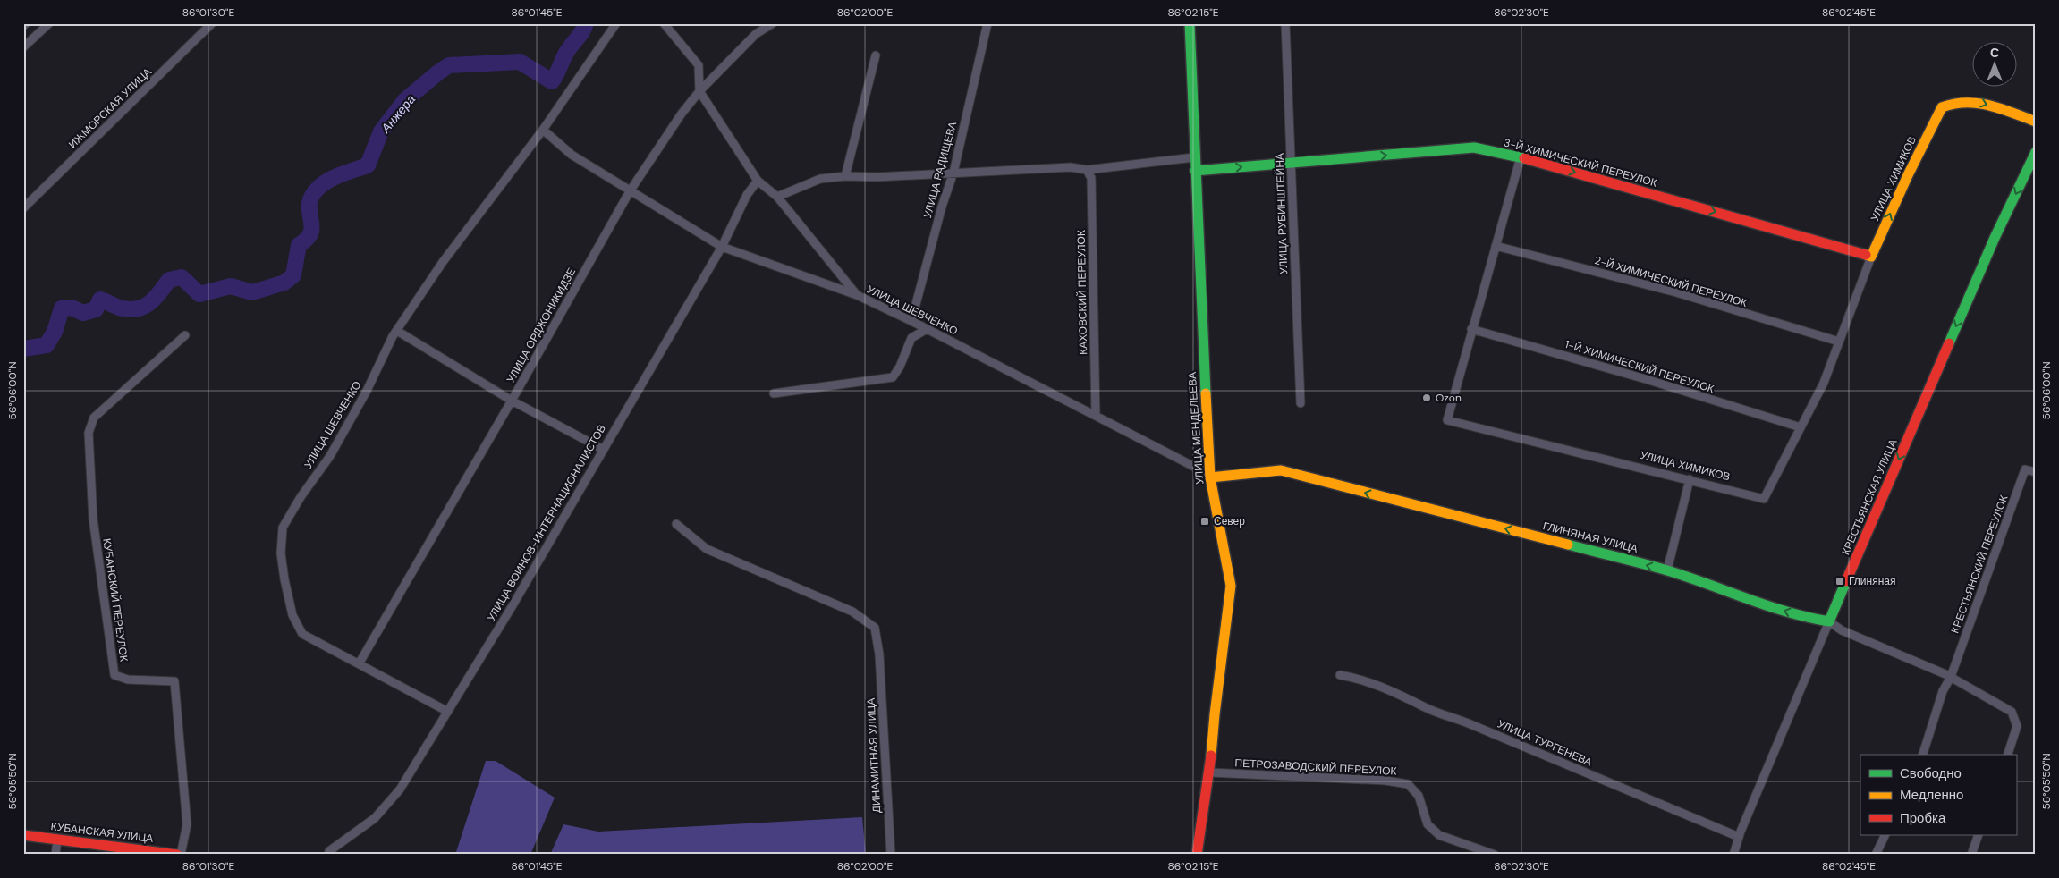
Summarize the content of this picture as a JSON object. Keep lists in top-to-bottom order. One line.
{"streets":{"street":["ИЖМОРСКАЯ УЛИЦА","3-Й ХИМИЧЕСКИЙ ПЕРЕУЛОК","УЛИЦА РАДИЩЕВА","УЛИЦА ХИМИКОВ","УЛИЦА РУБИНШТЕЙНА","2-Й ХИМИЧЕСКИЙ ПЕРЕУЛОК","КАХОВСКИЙ ПЕРЕУЛОК","УЛИЦА ШЕВЧЕНКО","УЛИЦА ОРДЖОНИКИДЗЕ","1-Й ХИМИЧЕСКИЙ ПЕРЕУЛОК","УЛИЦА МЕНДЕЛЕЕВА","КРЕСТЬЯНСКАЯ УЛИЦА","УЛИЦА ВОИНОВ-ИНТЕРНАЦИОНАЛИСТОВ","ГЛИНЯНАЯ УЛИЦА","КРЕСТЬЯНСКИЙ ПЕРЕУЛОК","КУБАНСКИЙ ПЕРЕУЛОК","УЛИЦА ТУРГЕНЕВА","ДИНАМИТНАЯ УЛИЦА","ПЕТРОЗАВОДСКИЙ ПЕРЕУЛОК","КУБАНСКАЯ УЛИЦА"]},"crossings":[["3-Й ХИМИЧЕСКИЙ ПЕРЕУЛОК","УЛИЦА ХИМИКОВ"],["3-Й ХИМИЧЕСКИЙ ПЕРЕУЛОК","УЛИЦА РУБИНШТЕЙНА"],["3-Й ХИМИЧЕСКИЙ ПЕРЕУЛОК","УЛИЦА МЕНДЕЛЕЕВА"],["УЛИЦА РАДИЩЕВА","УЛИЦА ШЕВЧЕНКО"],["УЛИЦА ХИМИКОВ","2-Й ХИМИЧЕСКИЙ ПЕРЕУЛОК"],["УЛИЦА ХИМИКОВ","1-Й ХИМИЧЕСКИЙ ПЕРЕУЛОК"],["КАХОВСКИЙ ПЕРЕУЛОК","УЛИЦА ШЕВЧЕНКО"],["УЛИЦА ШЕВЧЕНКО","УЛИЦА ОРДЖОНИКИДЗЕ"],["УЛИЦА ШЕВЧЕНКО","УЛИЦА МЕНДЕЛЕЕВА"],["УЛИЦА ШЕВЧЕНКО","УЛИЦА ВОИНОВ-ИНТЕРНАЦИОНАЛИСТОВ"],["УЛИЦА ШЕВЧЕНКО","ГЛИНЯНАЯ УЛИЦА"],["УЛИЦА МЕНДЕЛЕЕВА","ГЛИНЯНАЯ УЛИЦА"],["УЛИЦА МЕНДЕЛЕЕВА","ПЕТРОЗАВОДСКИЙ ПЕРЕУЛОК"],["КРЕСТЬЯНСКАЯ УЛИЦА","ГЛИНЯНАЯ УЛИЦА"],["КРЕСТЬЯНСКАЯ УЛИЦА","УЛИЦА ТУРГЕНЕВА"],["ГЛИНЯНАЯ УЛИЦА","КРЕСТЬЯНСКИЙ ПЕРЕУЛОК"],["КУБАНСКИЙ ПЕРЕУЛОК","КУБАНСКАЯ УЛИЦА"]],"one_way":["3-Й ХИМИЧЕСКИЙ ПЕРЕУЛОК","КРЕСТЬЯНСКАЯ УЛИЦА","ГЛИНЯНАЯ УЛИЦА"],"water":["Анжера"],"places":{"other":["Ozon"],"transit":["Север","Глиняная"]},"legend":["Свободно","Медленно","Пробка"],"north":"top","coordinates":["86°01'30\"E","86°01'45\"E","86°02'00\"E","86°02'15\"E","86°02'30\"E","86°02'45\"E","56°06'00\"N","56°05'50\"N"]}
